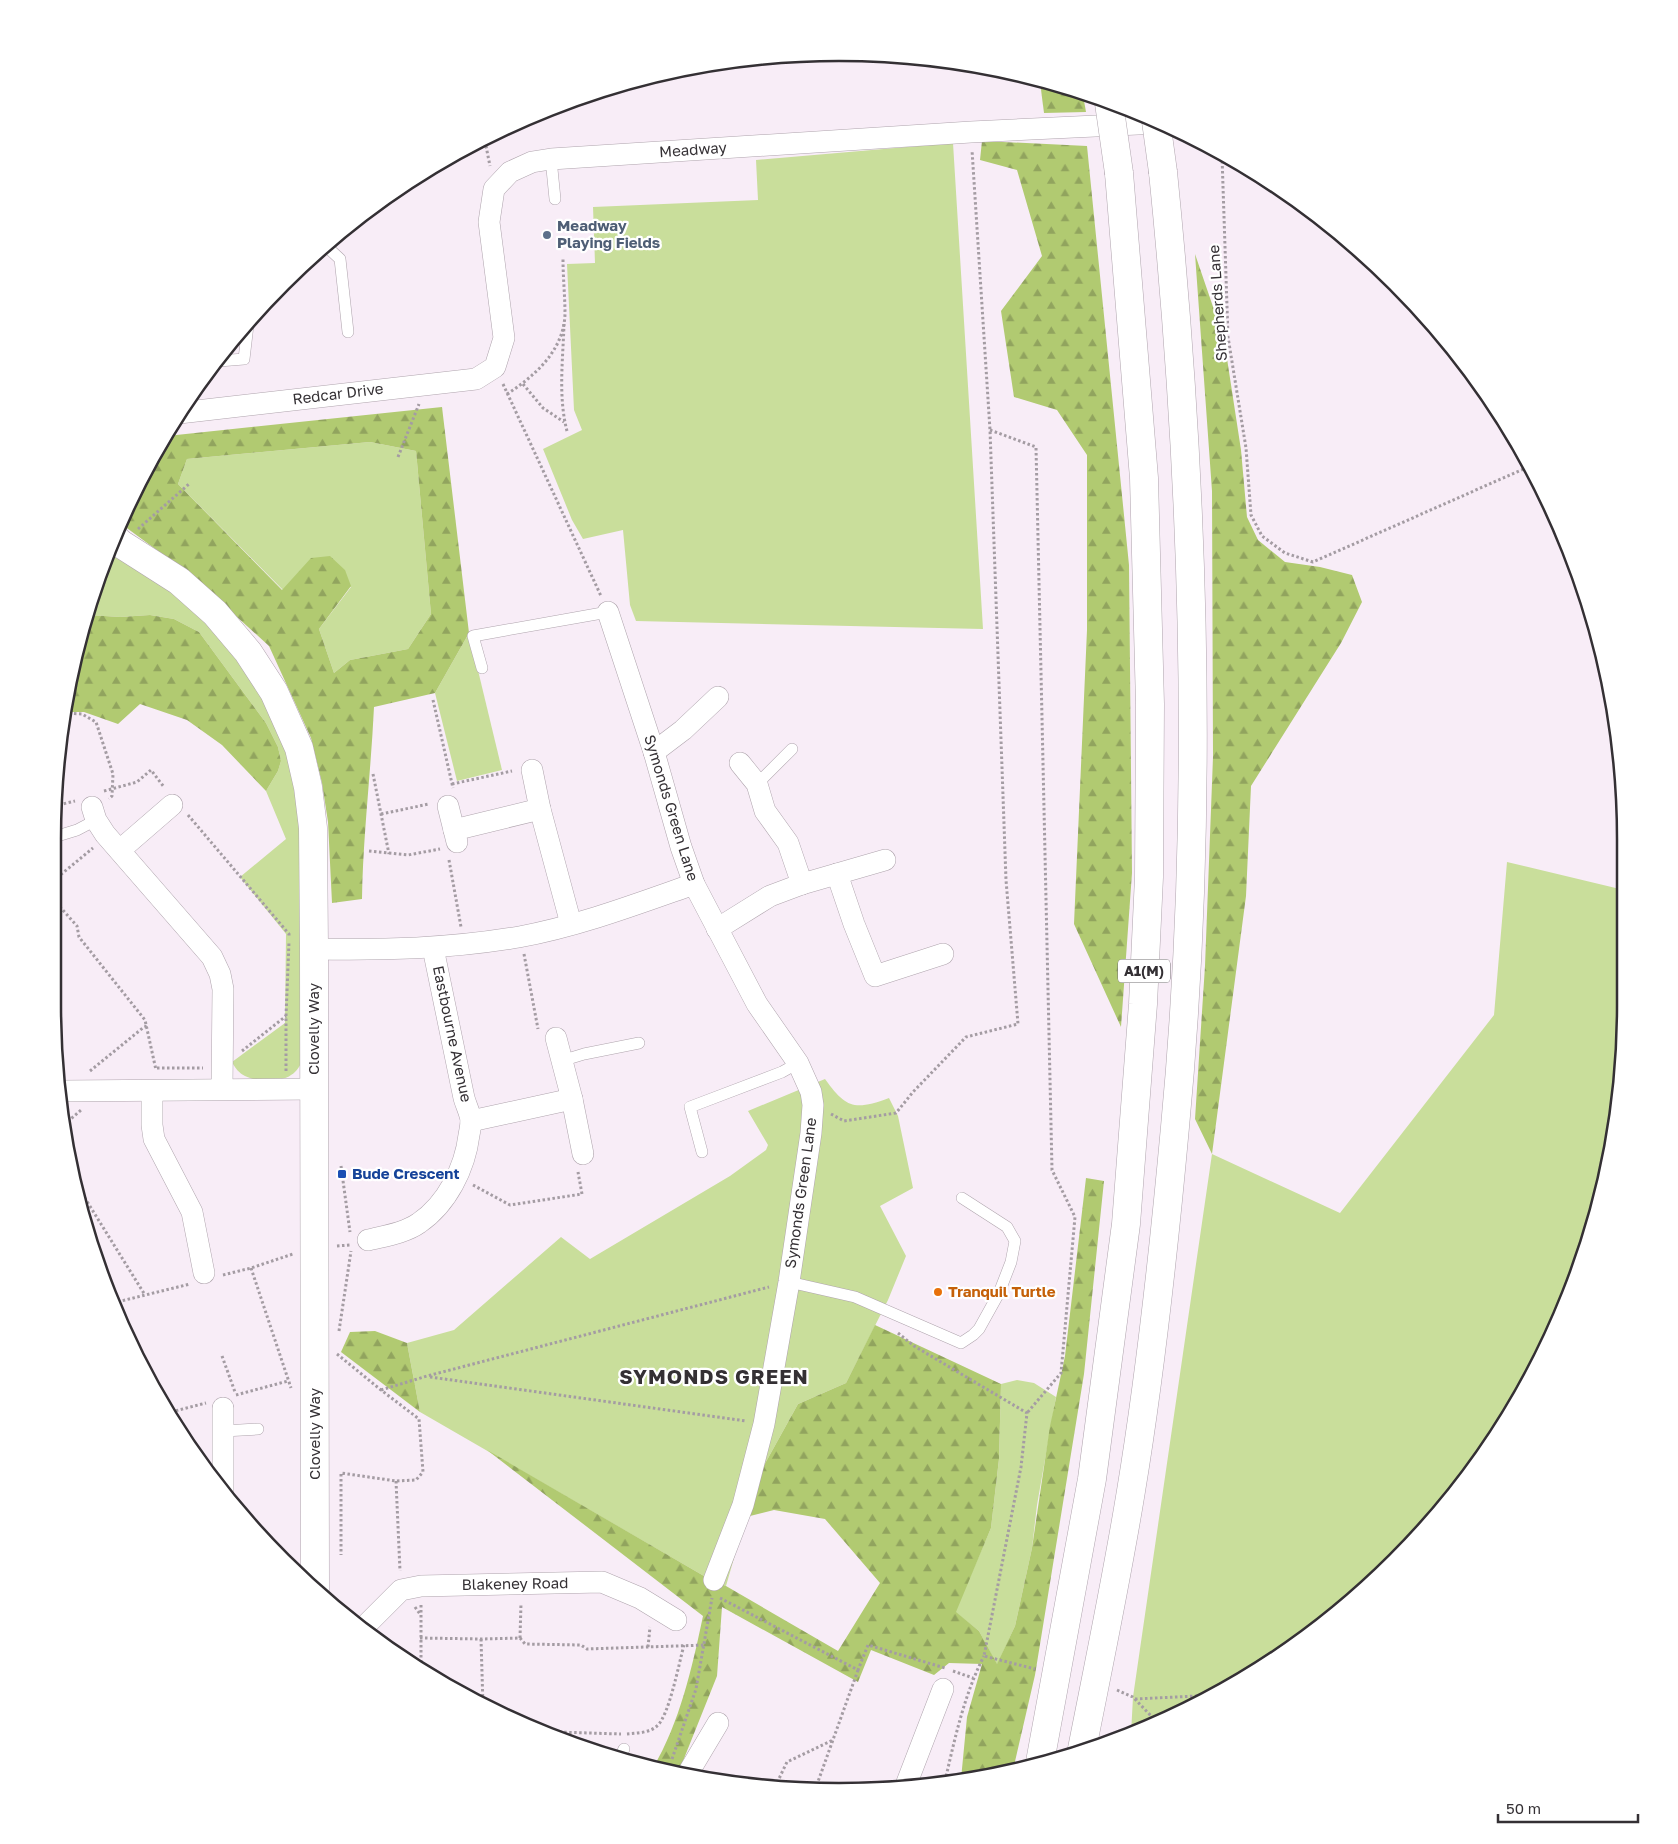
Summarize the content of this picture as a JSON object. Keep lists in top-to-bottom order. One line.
{"streets":{"main road":["A1(M)","Clovelly Way"],"street":["Meadway","Redcar Drive","Symonds Green Lane","Eastbourne Avenue","Blakeney Road"],"path":["Shepherds Lane"]},"crossings":[["Meadway","Redcar Drive"],["Symonds Green Lane","Eastbourne Avenue"],["Clovelly Way","Eastbourne Avenue"]],"districts":["SYMONDS GREEN"],"places":{"other":["Meadway Playing Fields","Tranquil Turtle"],"transit":["Bude Crescent"]},"scale_bar":"50 m"}
